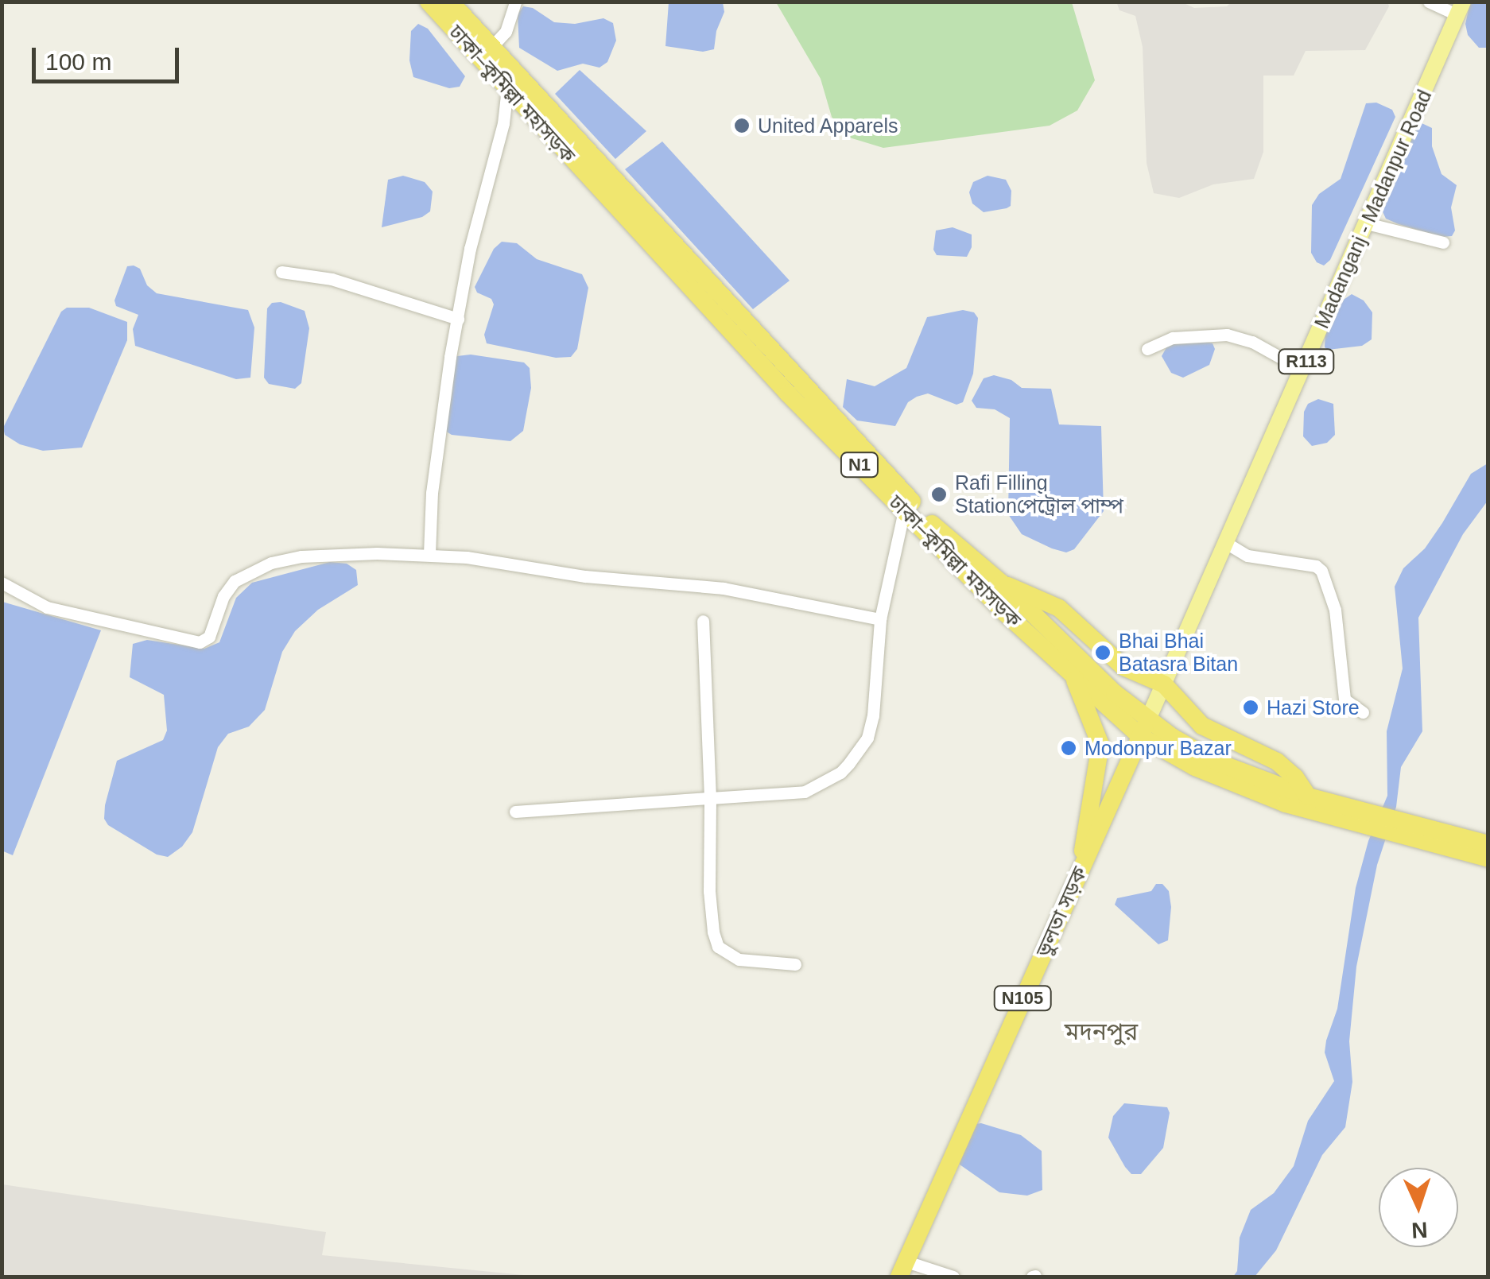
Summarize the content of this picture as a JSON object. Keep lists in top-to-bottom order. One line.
{"streets":{"highway":["ঢাকা–কুমিল্লা মহাসড়ক","N1","ভুলতা সড়ক","N105"],"main road":["Madanganj - Madanpur Road","R113"]},"crossings":[["ঢাকা–কুমিল্লা মহাসড়ক","Madanganj - Madanpur Road"],["ঢাকা–কুমিল্লা মহাসড়ক","ভুলতা সড়ক"],["Madanganj - Madanpur Road","ভুলতা সড়ক"]],"districts":["মদনপুর"],"places":["United Apparels","Rafi Filling Stationপেট্রোল পাম্প","Bhai Bhai Batasra Bitan","Hazi Store","Modonpur Bazar"],"scale_bar":"100 m","north":"bottom"}
